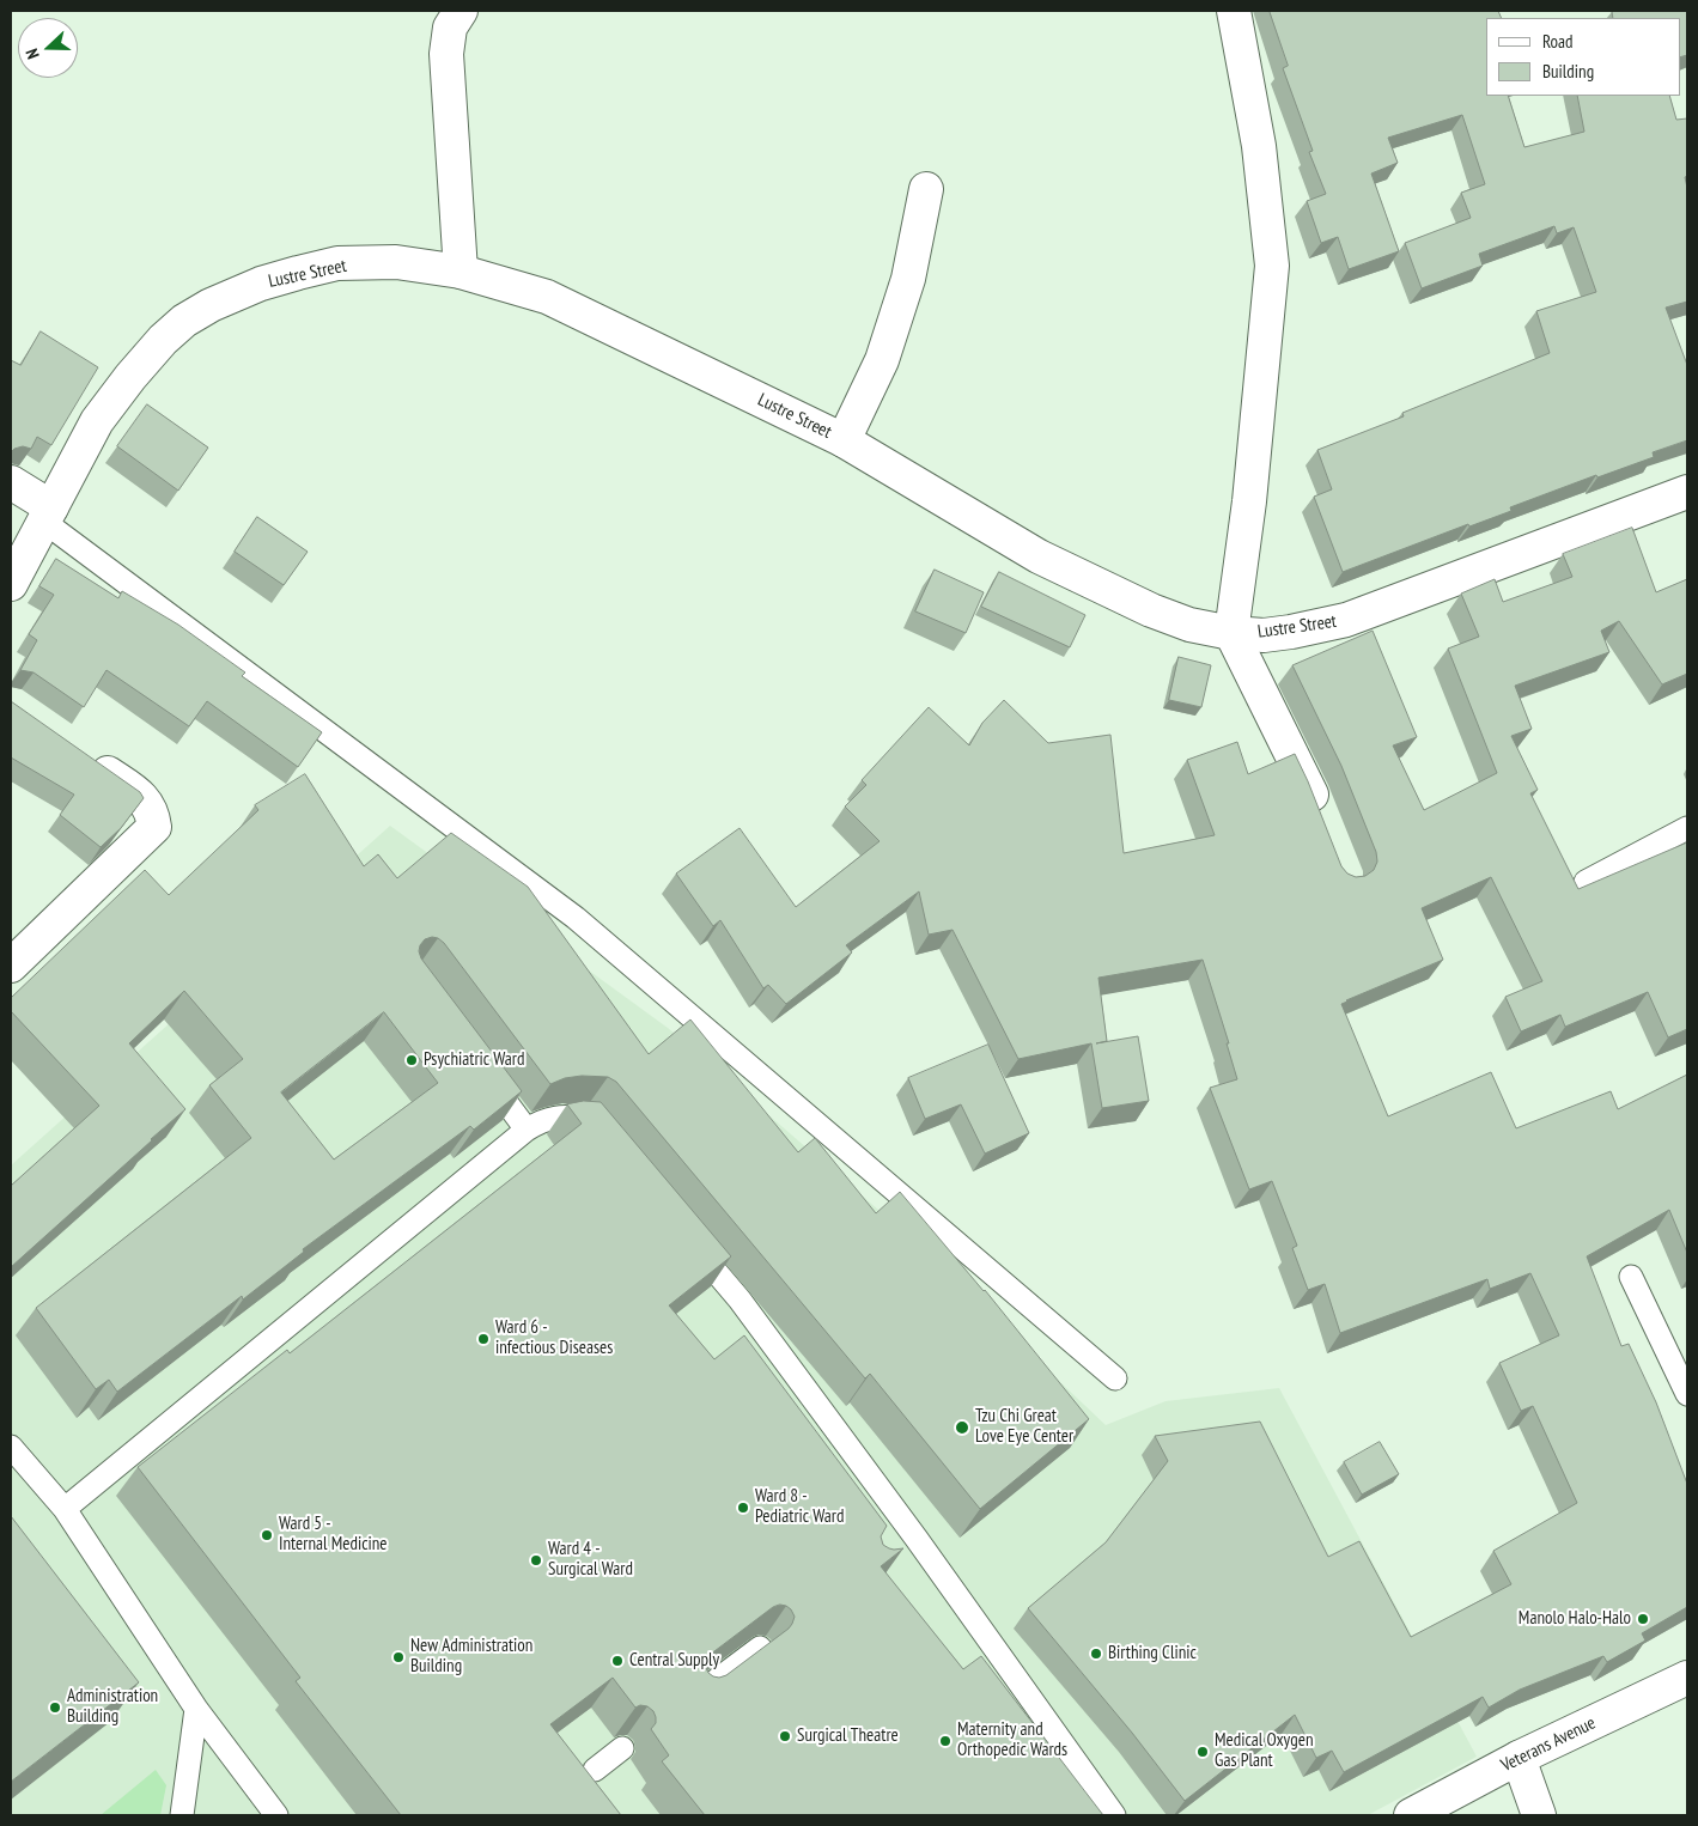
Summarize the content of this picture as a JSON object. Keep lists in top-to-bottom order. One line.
{"streets":{"street":["Lustre Street","Veterans Avenue"]},"places":["Psychiatric Ward","Ward 6 - infectious Diseases","Tzu Chi Great Love Eye Center","Ward 8 - Pediatric Ward","Ward 5 - Internal Medicine","Ward 4 - Surgical Ward","Manolo Halo-Halo","Birthing Clinic","New Administration Building","Central Supply","Administration Building","Surgical Theatre","Maternity and Orthopedic Wards","Medical Oxygen Gas Plant"],"legend":["Road","Building"],"north":"left"}
